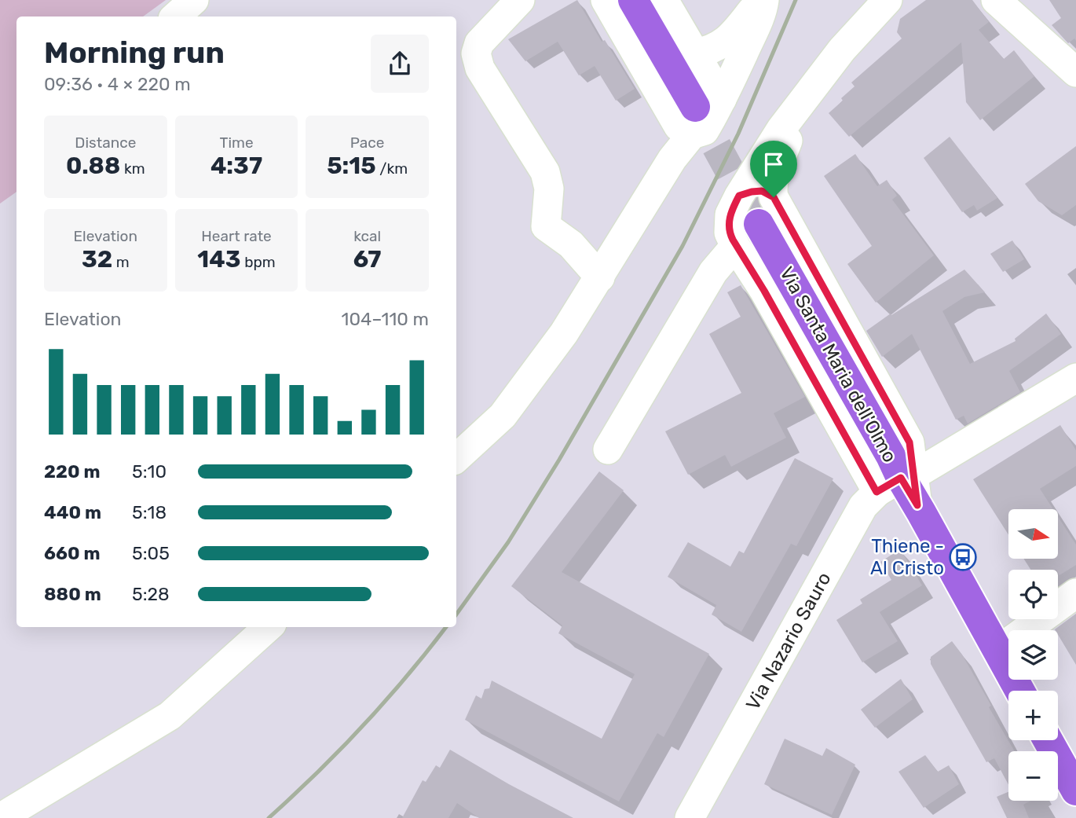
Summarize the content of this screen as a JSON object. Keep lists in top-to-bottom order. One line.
{"streets":{"main road":["Via Santa Maria dell'Olmo"],"street":["Via Nazario Sauro"]},"crossings":[["Via Santa Maria dell'Olmo","Via Nazario Sauro"]],"places":{"bus stop":["Thiene - Al Cristo"]},"north":"right","page":{"heading":["Morning run","09:36 · 4 × 220 m"],"stats":[["Distance","0.88 km"],["Time","4:37"],["Pace","5:15 /km"],["Elevation","32 m"],["Heart rate","143 bpm"],["kcal","67"]],"chart":["Elevation","104–110 m"],"list":[{"name":"220 m","note":"5:10"},{"name":"440 m","note":"5:18"},{"name":"660 m","note":"5:05"},{"name":"880 m","note":"5:28"}],"map_buttons":["+","−"]}}
